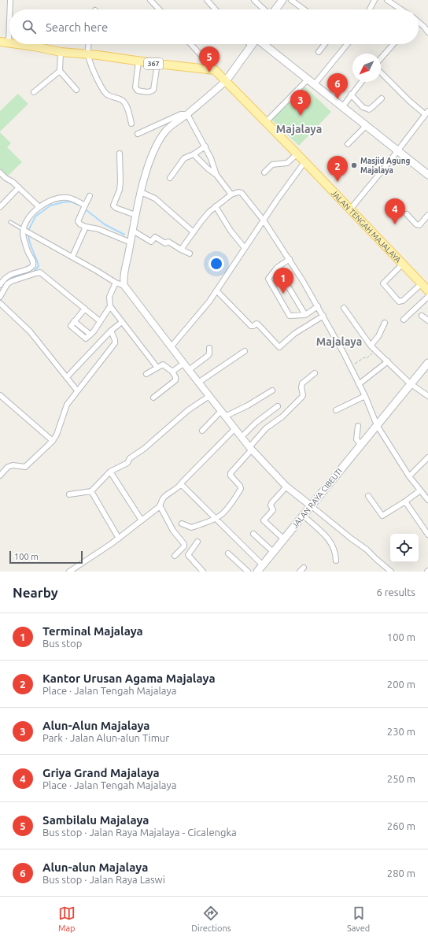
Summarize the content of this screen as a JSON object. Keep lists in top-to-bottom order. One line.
{"streets":{"main road":["367","JALAN TENGAH MAJALAYA","JALAN RAYA CIBEUTI"]},"crossings":[["367","JALAN TENGAH MAJALAYA"]],"districts":["Majalaya","Majalaya"],"places":["Masjid Agung Majalaya"],"scale_bar":"100 m","north":"bottom left","page":{"search":"Search here","pins":["5","6","3","2","4","1"],"scale":"100 m","heading":["Nearby","6 results"],"list":[{"mark":"1","name":"Terminal Majalaya","note":"Bus stop","value":"100 m"},{"mark":"2","name":"Kantor Urusan Agama Majalaya","note":"Place · Jalan Tengah Majalaya","value":"200 m"},{"mark":"3","name":"Alun-Alun Majalaya","note":"Park · Jalan Alun-alun Timur","value":"230 m"},{"mark":"4","name":"Griya Grand Majalaya","note":"Place · Jalan Tengah Majalaya","value":"250 m"},{"mark":"5","name":"Sambilalu Majalaya","note":"Bus stop · Jalan Raya Majalaya - Cicalengka","value":"260 m"},{"mark":"6","name":"Alun-alun Majalaya","note":"Bus stop · Jalan Raya Laswi","value":"280 m"}],"nav":["Map","Directions","Saved"]}}
